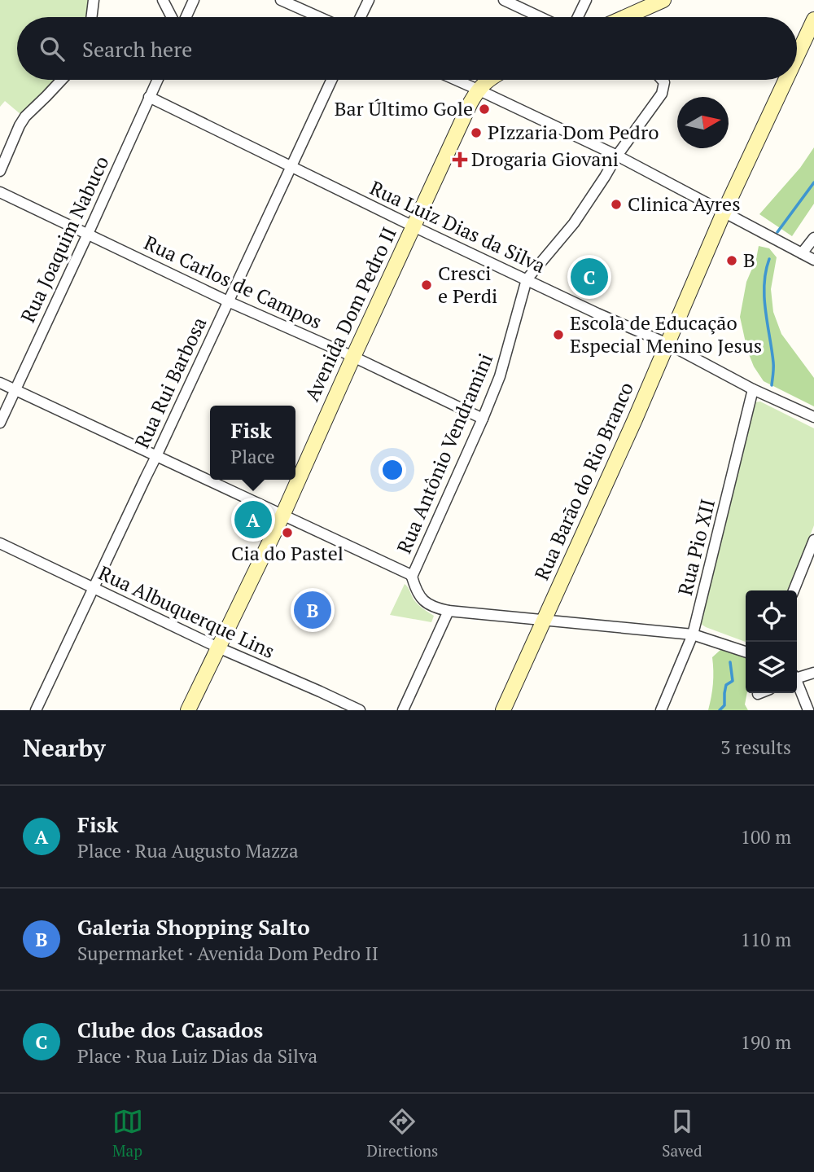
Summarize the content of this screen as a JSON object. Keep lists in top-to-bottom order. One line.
{"streets":{"main road":["Avenida Dom Pedro II","Rua Barão do Rio Branco"],"street":["Rua Luiz Dias da Silva","Rua Joaquim Nabuco","Rua Carlos de Campos","Rua Rui Barbosa","Rua Antônio Vendramini","Rua Pio XII","Rua Albuquerque Lins"]},"crossings":[["Rua Luiz Dias da Silva","Rua Joaquim Nabuco"],["Rua Luiz Dias da Silva","Avenida Dom Pedro II"],["Rua Luiz Dias da Silva","Rua Rui Barbosa"],["Rua Luiz Dias da Silva","Rua Antônio Vendramini"],["Rua Luiz Dias da Silva","Rua Barão do Rio Branco"],["Rua Luiz Dias da Silva","Rua Pio XII"],["Rua Joaquim Nabuco","Rua Carlos de Campos"],["Rua Carlos de Campos","Avenida Dom Pedro II"],["Rua Carlos de Campos","Rua Rui Barbosa"],["Rua Carlos de Campos","Rua Antônio Vendramini"],["Avenida Dom Pedro II","Rua Albuquerque Lins"],["Rua Rui Barbosa","Rua Albuquerque Lins"]],"places":{"other":["Bar Último Gole","PIzzaria Dom Pedro","Clinica Ayres","B","Cresci e Perdi","Escola de Educação Especial Menino Jesus","Cia do Pastel"],"health":["Drogaria Giovani"]},"north":"right","page":{"search":"Search here","pins":["C","A","B"],"popup":["Fisk","Place"],"heading":["Nearby","3 results"],"list":[{"mark":"A","name":"Fisk","note":"Place · Rua Augusto Mazza","value":"100 m"},{"mark":"B","name":"Galeria Shopping Salto","note":"Supermarket · Avenida Dom Pedro II","value":"110 m"},{"mark":"C","name":"Clube dos Casados","note":"Place · Rua Luiz Dias da Silva","value":"190 m"}],"nav":["Map","Directions","Saved"]}}
